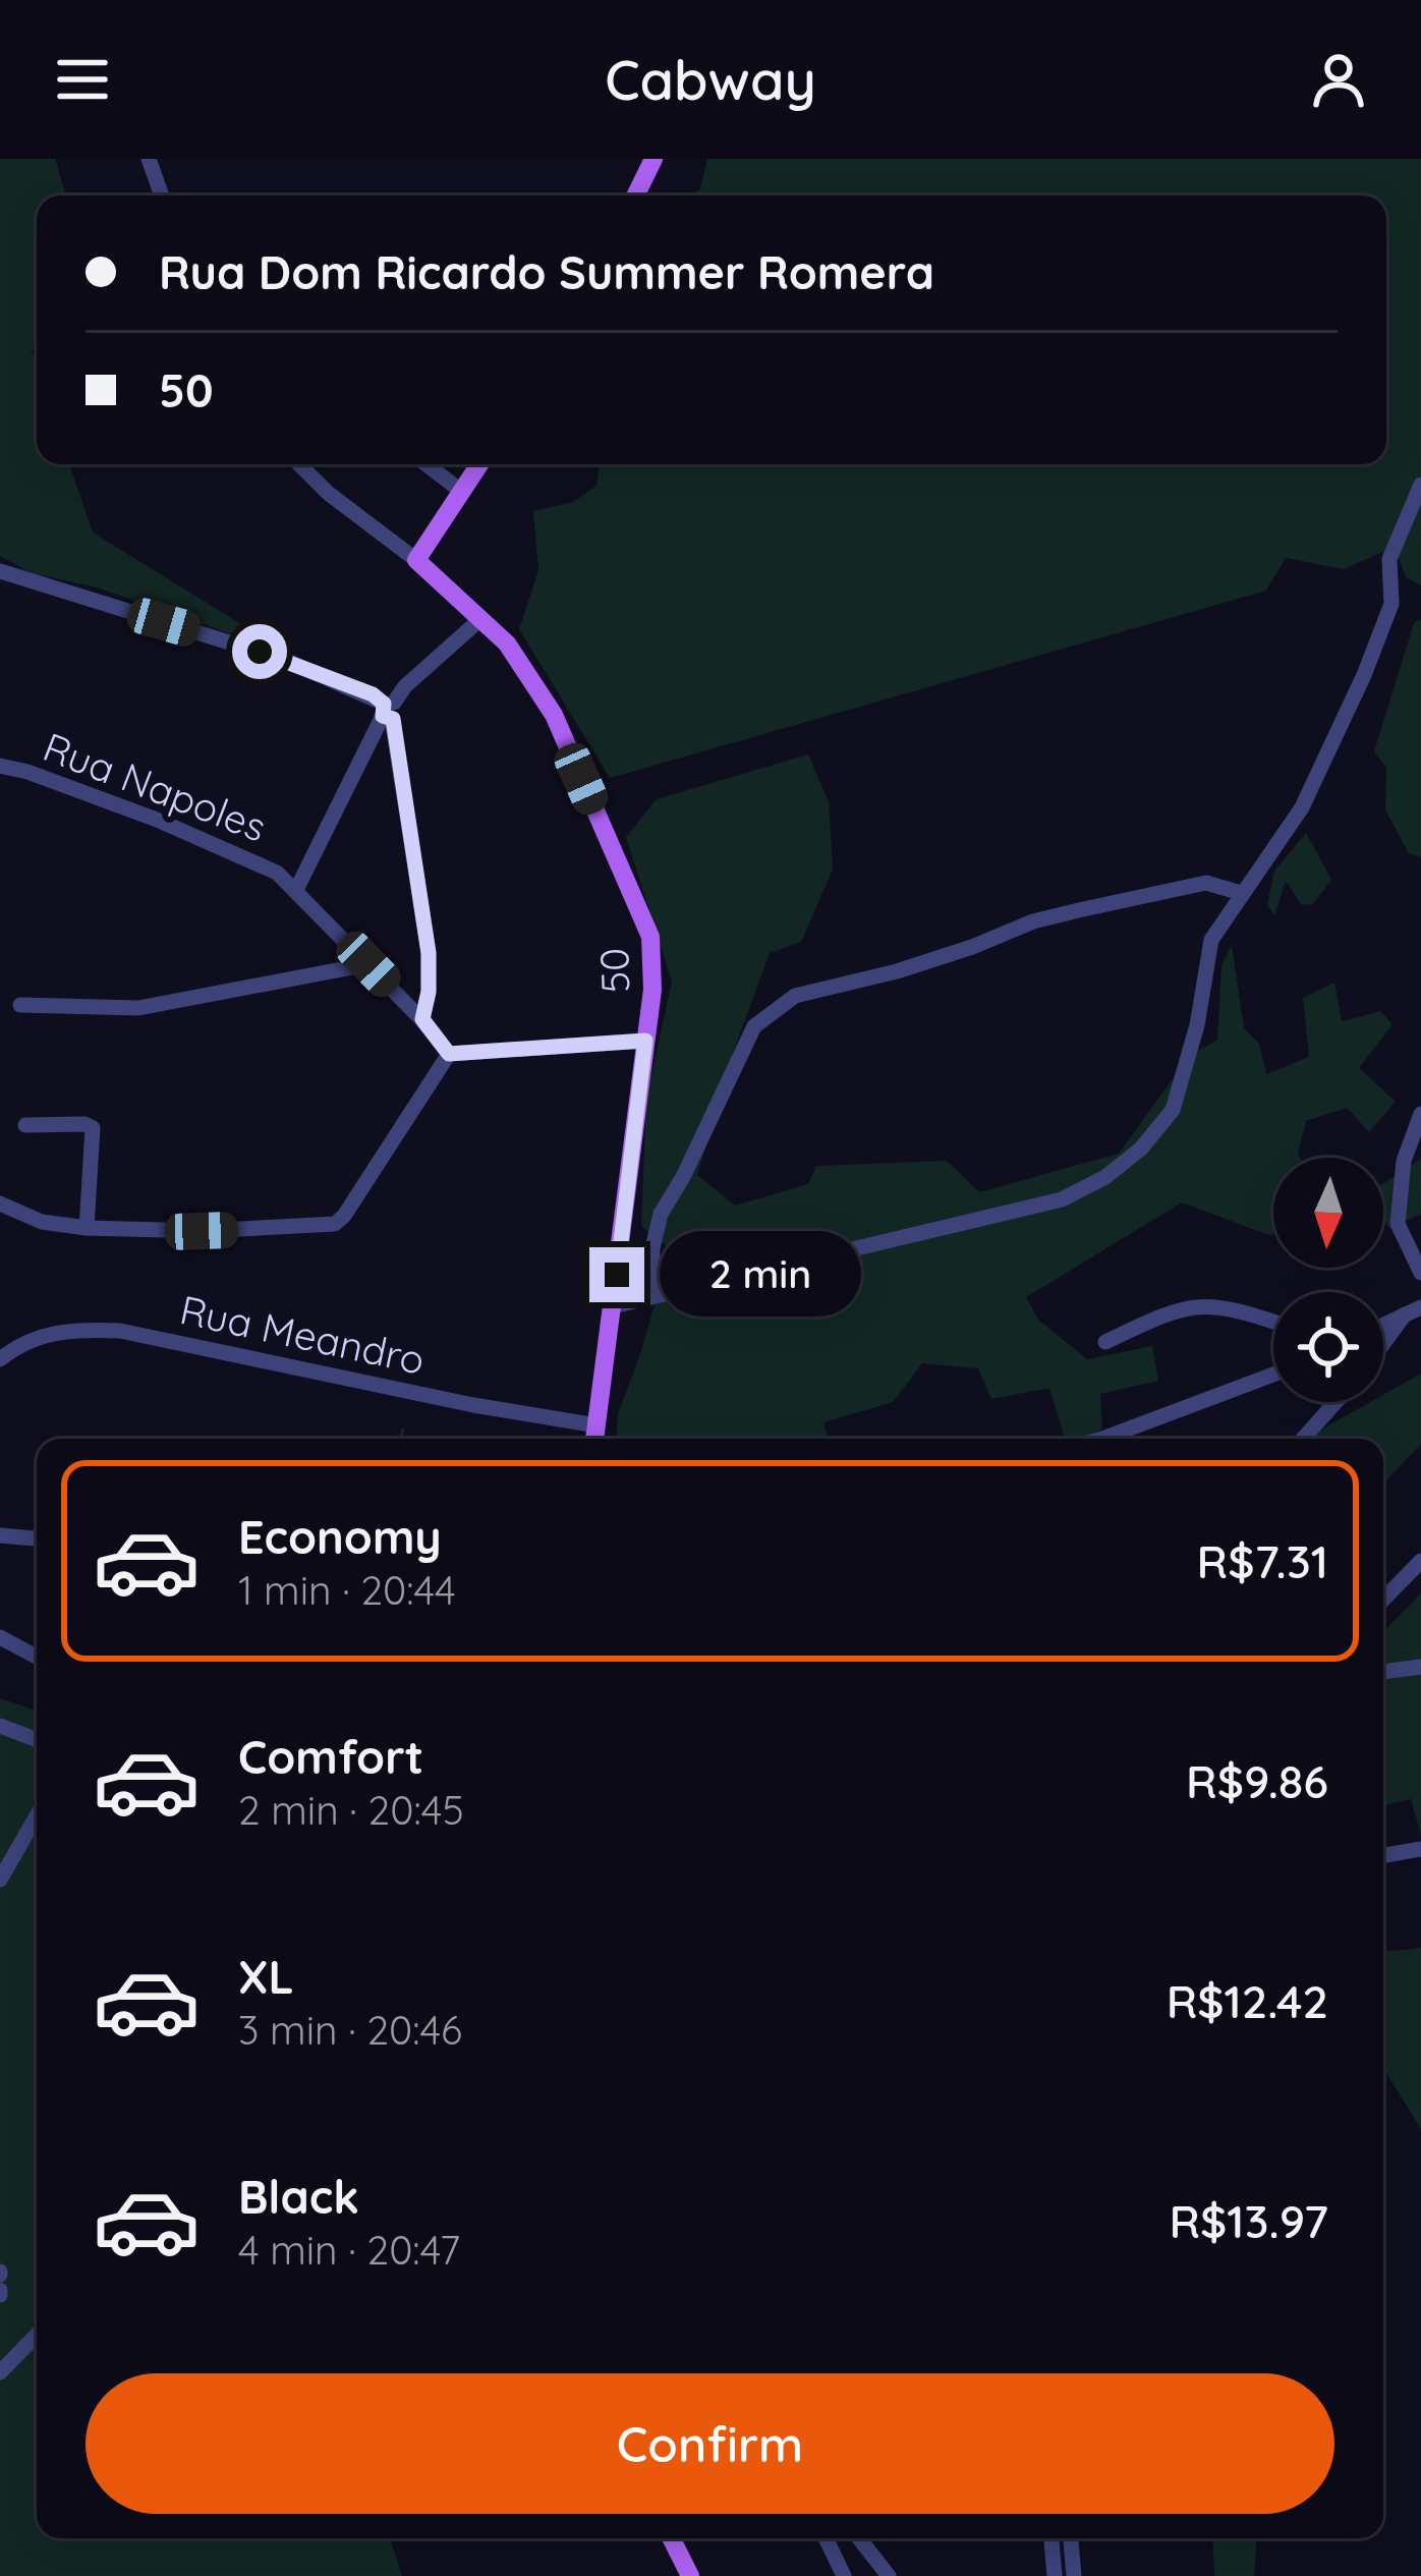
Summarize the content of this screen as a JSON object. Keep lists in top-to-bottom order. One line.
{"streets":{"main road":["50"],"street":["Rua Napoles","Rua Meandro"]},"crossings":[["50","Rua Meandro"]],"north":"bottom","page":{"header":"Cabway","banner":["Rua Dom Ricardo Summer Romera","50"],"bubble":"2 min","list":[{"name":"Economy","note":"1 min · 20:44","value":"R$7.31"},{"name":"Comfort","note":"2 min · 20:45","value":"R$9.86"},{"name":"XL","note":"3 min · 20:46","value":"R$12.42"},{"name":"Black","note":"4 min · 20:47","value":"R$13.97"}],"buttons":"Confirm"}}
